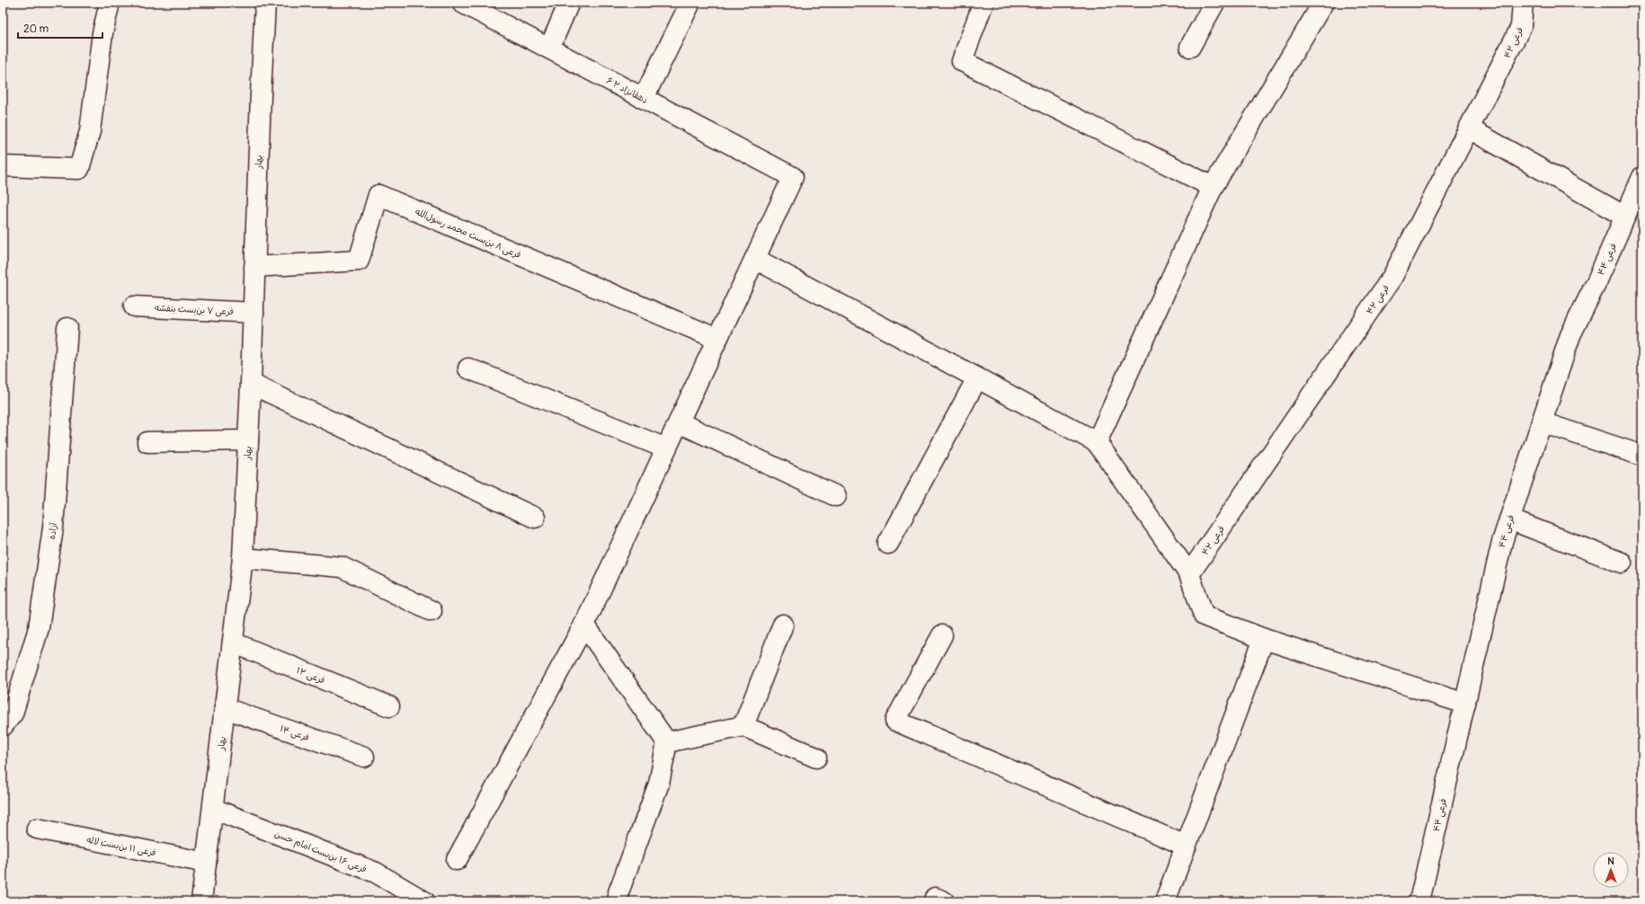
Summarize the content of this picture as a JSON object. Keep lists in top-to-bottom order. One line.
{"streets":{"street":["فرعی ۴۲","۶ دهقانزاد ۲","بهار","فرعی ۸ بن‌بست محمد رسول‌الله","فرعی ۴۴","فرعی ۷ بن‌بست بنفشه","آزاده","فرعی ۱۲","فرعی ۱۴","فرعی ۱۱ بن‌بست لاله","فرعی ۱۶ بن‌بست امام حسن"]},"crossings":[["بهار","فرعی ۸ بن‌بست محمد رسول‌الله"],["بهار","فرعی ۷ بن‌بست بنفشه"],["بهار","فرعی ۱۲"],["بهار","فرعی ۱۴"],["بهار","فرعی ۱۱ بن‌بست لاله"],["بهار","فرعی ۱۶ بن‌بست امام حسن"]],"scale_bar":"20 m","north":"top"}
